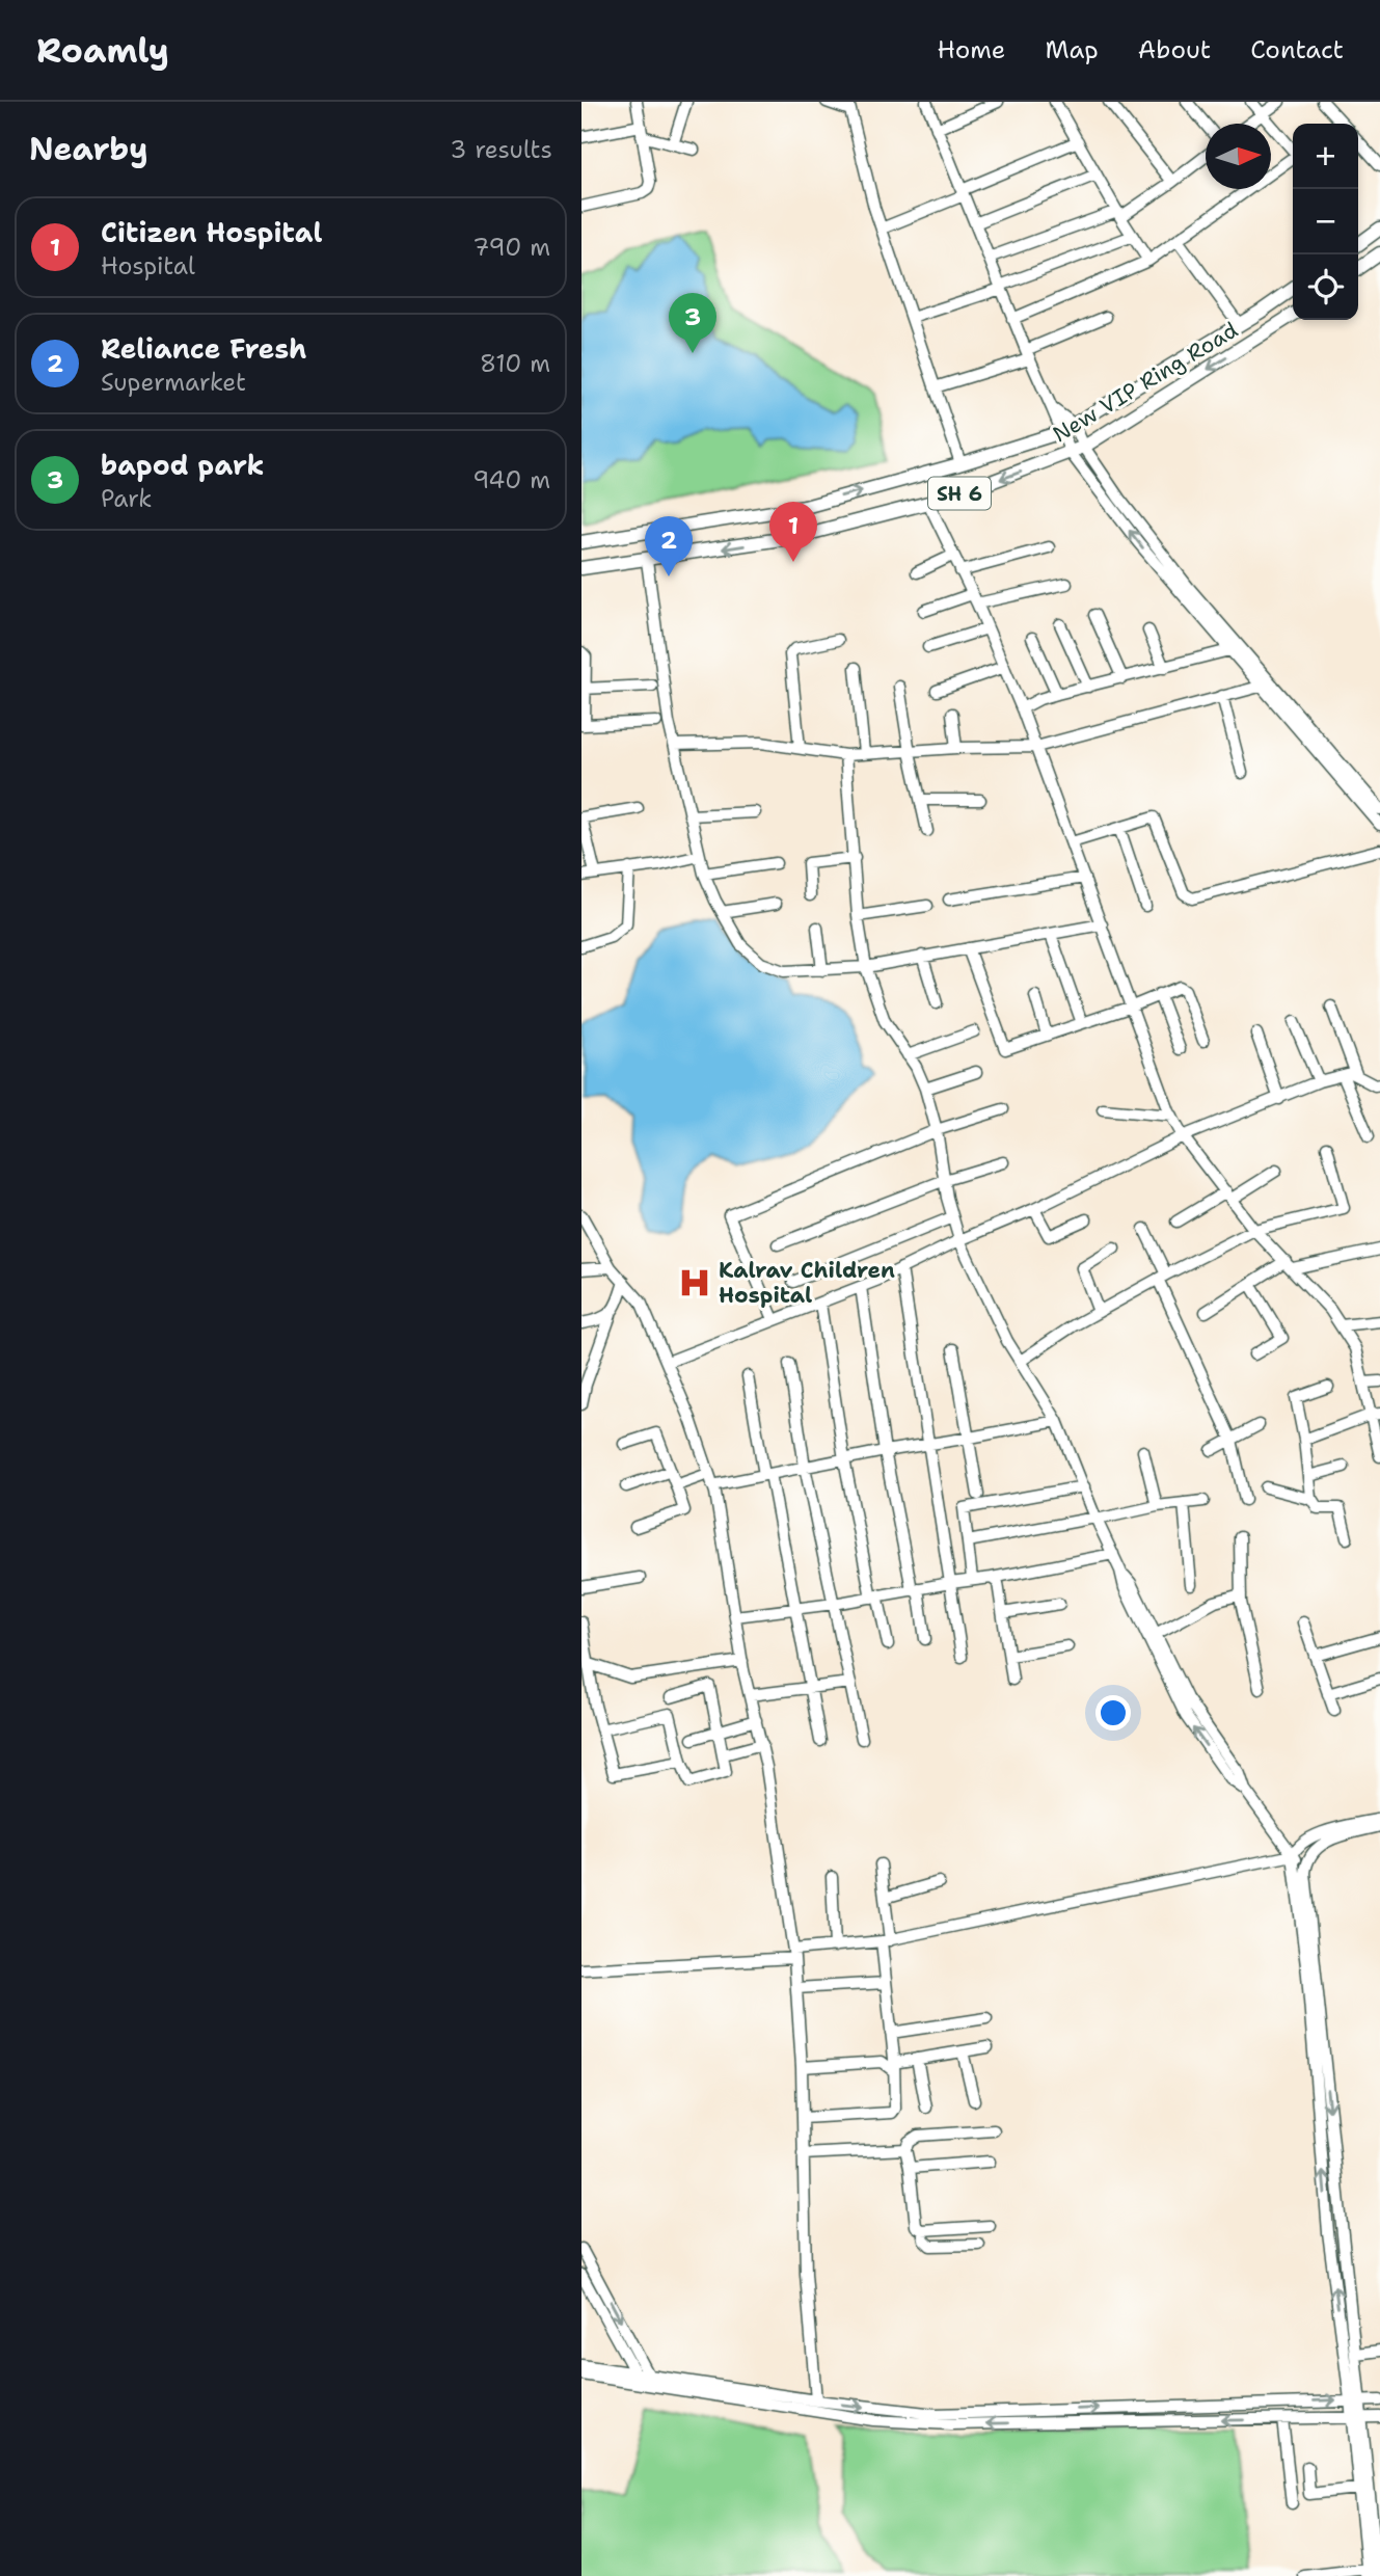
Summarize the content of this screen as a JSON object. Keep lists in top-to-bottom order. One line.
{"streets":{"main road":["New VIP Ring Road","SH 6"]},"places":{"hospital":["Kalrav Children Hospital"]},"north":"right","page":{"header":"Roamly","nav":["Home","Map","About","Contact"],"heading":["Nearby","3 results"],"map_buttons":["+","−"],"list":[{"mark":"1","name":"Citizen Hospital","note":"Hospital","value":"790 m"},{"mark":"2","name":"Reliance Fresh","note":"Supermarket","value":"810 m"},{"mark":"3","name":"bapod park","note":"Park","value":"940 m"}],"pins":["3","1","2"]}}
